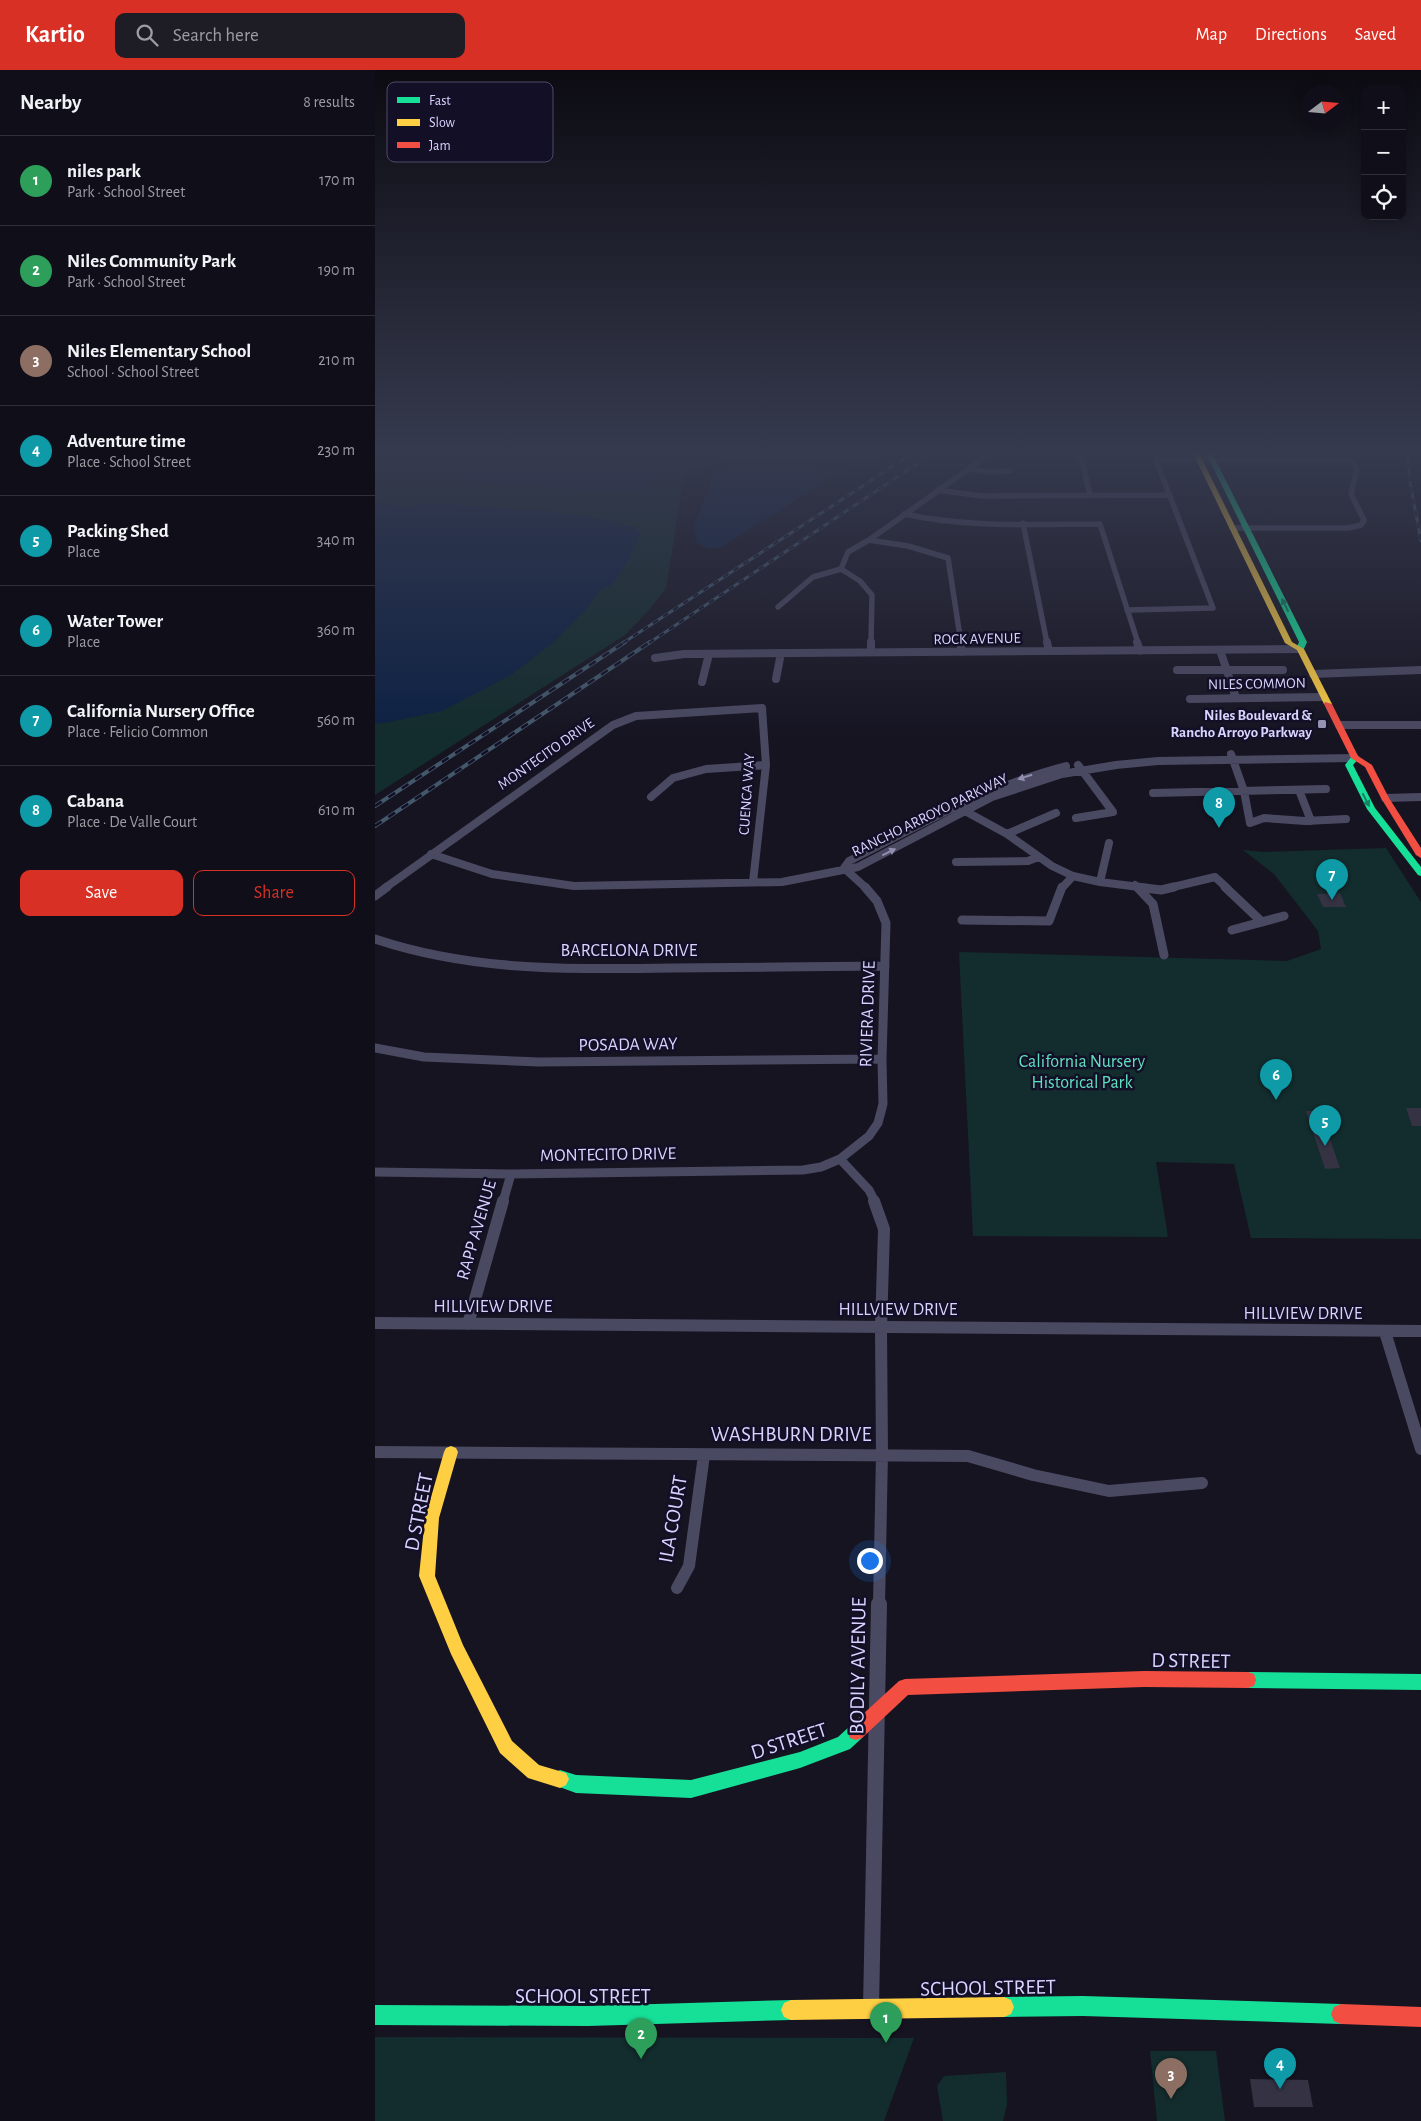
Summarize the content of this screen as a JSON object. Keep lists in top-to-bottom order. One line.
{"streets":{"main road":["D STREET","SCHOOL STREET"],"street":["ROCK AVENUE","NILES COMMON","MONTECITO DRIVE","CUENCA WAY","RANCHO ARROYO PARKWAY","BARCELONA DRIVE","RIVIERA DRIVE","POSADA WAY","RAPP AVENUE","HILLVIEW DRIVE","WASHBURN DRIVE","ILA COURT","BODILY AVENUE"]},"crossings":[["MONTECITO DRIVE","CUENCA WAY"],["MONTECITO DRIVE","RANCHO ARROYO PARKWAY"],["MONTECITO DRIVE","RIVIERA DRIVE"],["MONTECITO DRIVE","RAPP AVENUE"],["MONTECITO DRIVE","BODILY AVENUE"],["CUENCA WAY","RANCHO ARROYO PARKWAY"],["RANCHO ARROYO PARKWAY","RIVIERA DRIVE"],["BARCELONA DRIVE","RIVIERA DRIVE"],["RIVIERA DRIVE","POSADA WAY"],["RIVIERA DRIVE","BODILY AVENUE"],["RAPP AVENUE","HILLVIEW DRIVE"],["HILLVIEW DRIVE","BODILY AVENUE"],["WASHBURN DRIVE","D STREET"],["WASHBURN DRIVE","ILA COURT"],["WASHBURN DRIVE","BODILY AVENUE"],["D STREET","BODILY AVENUE"],["BODILY AVENUE","SCHOOL STREET"]],"parks":["California Nursery Historical Park"],"places":{"transit":["Niles Boulevard & Rancho Arroyo Parkway"]},"legend":["Fast","Slow","Jam"],"north":"right","page":{"header":"Kartio","search":"Search here","nav":["Map","Directions","Saved"],"heading":["Nearby","8 results"],"map_buttons":["+","−"],"list":[{"mark":"1","name":"niles park","note":"Park · School Street","value":"170 m"},{"mark":"2","name":"Niles Community Park","note":"Park · School Street","value":"190 m"},{"mark":"3","name":"Niles Elementary School","note":"School · School Street","value":"210 m"},{"mark":"4","name":"Adventure time","note":"Place · School Street","value":"230 m"},{"mark":"5","name":"Packing Shed","note":"Place","value":"340 m"},{"mark":"6","name":"Water Tower","note":"Place","value":"360 m"},{"mark":"7","name":"California Nursery Office","note":"Place · Felicio Common","value":"560 m"},{"mark":"8","name":"Cabana","note":"Place · De Valle Court","value":"610 m"}],"pins":["8","7","6","5","1","2","4","3"],"buttons":["Save","Share"]}}
